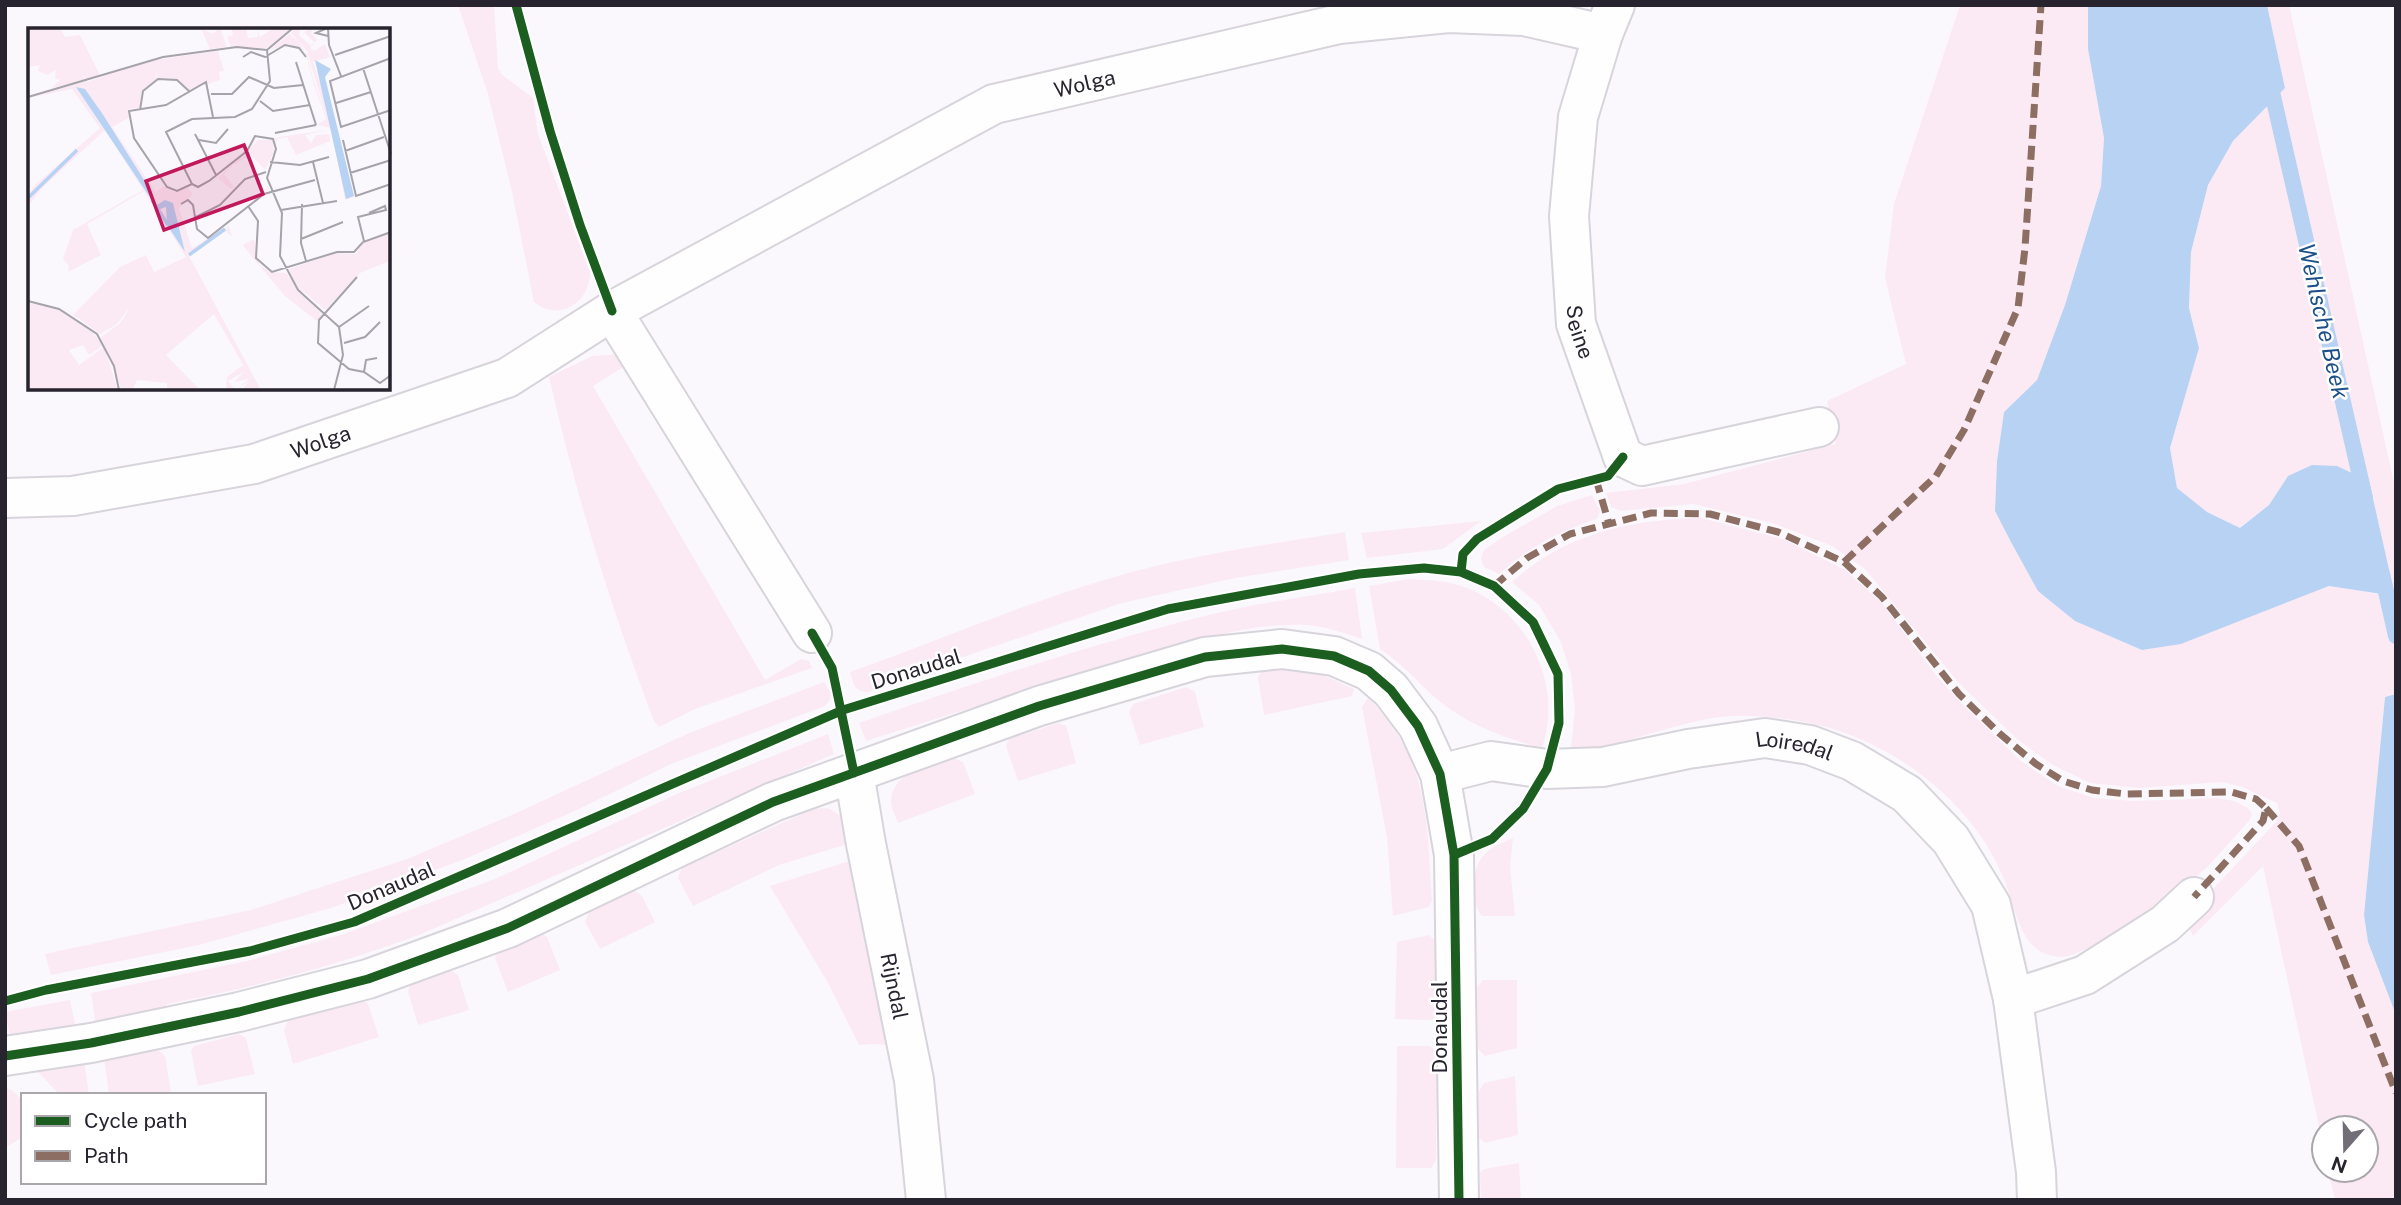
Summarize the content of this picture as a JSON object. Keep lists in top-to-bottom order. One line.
{"streets":{"street":["Wolga","Seine","Donaudal","Loiredal","Rijndal"]},"crossings":[["Wolga","Seine"],["Donaudal","Loiredal"],["Donaudal","Rijndal"]],"water":["Wehlsche Beek"],"legend":["Cycle path","Path"],"north":"bottom"}
